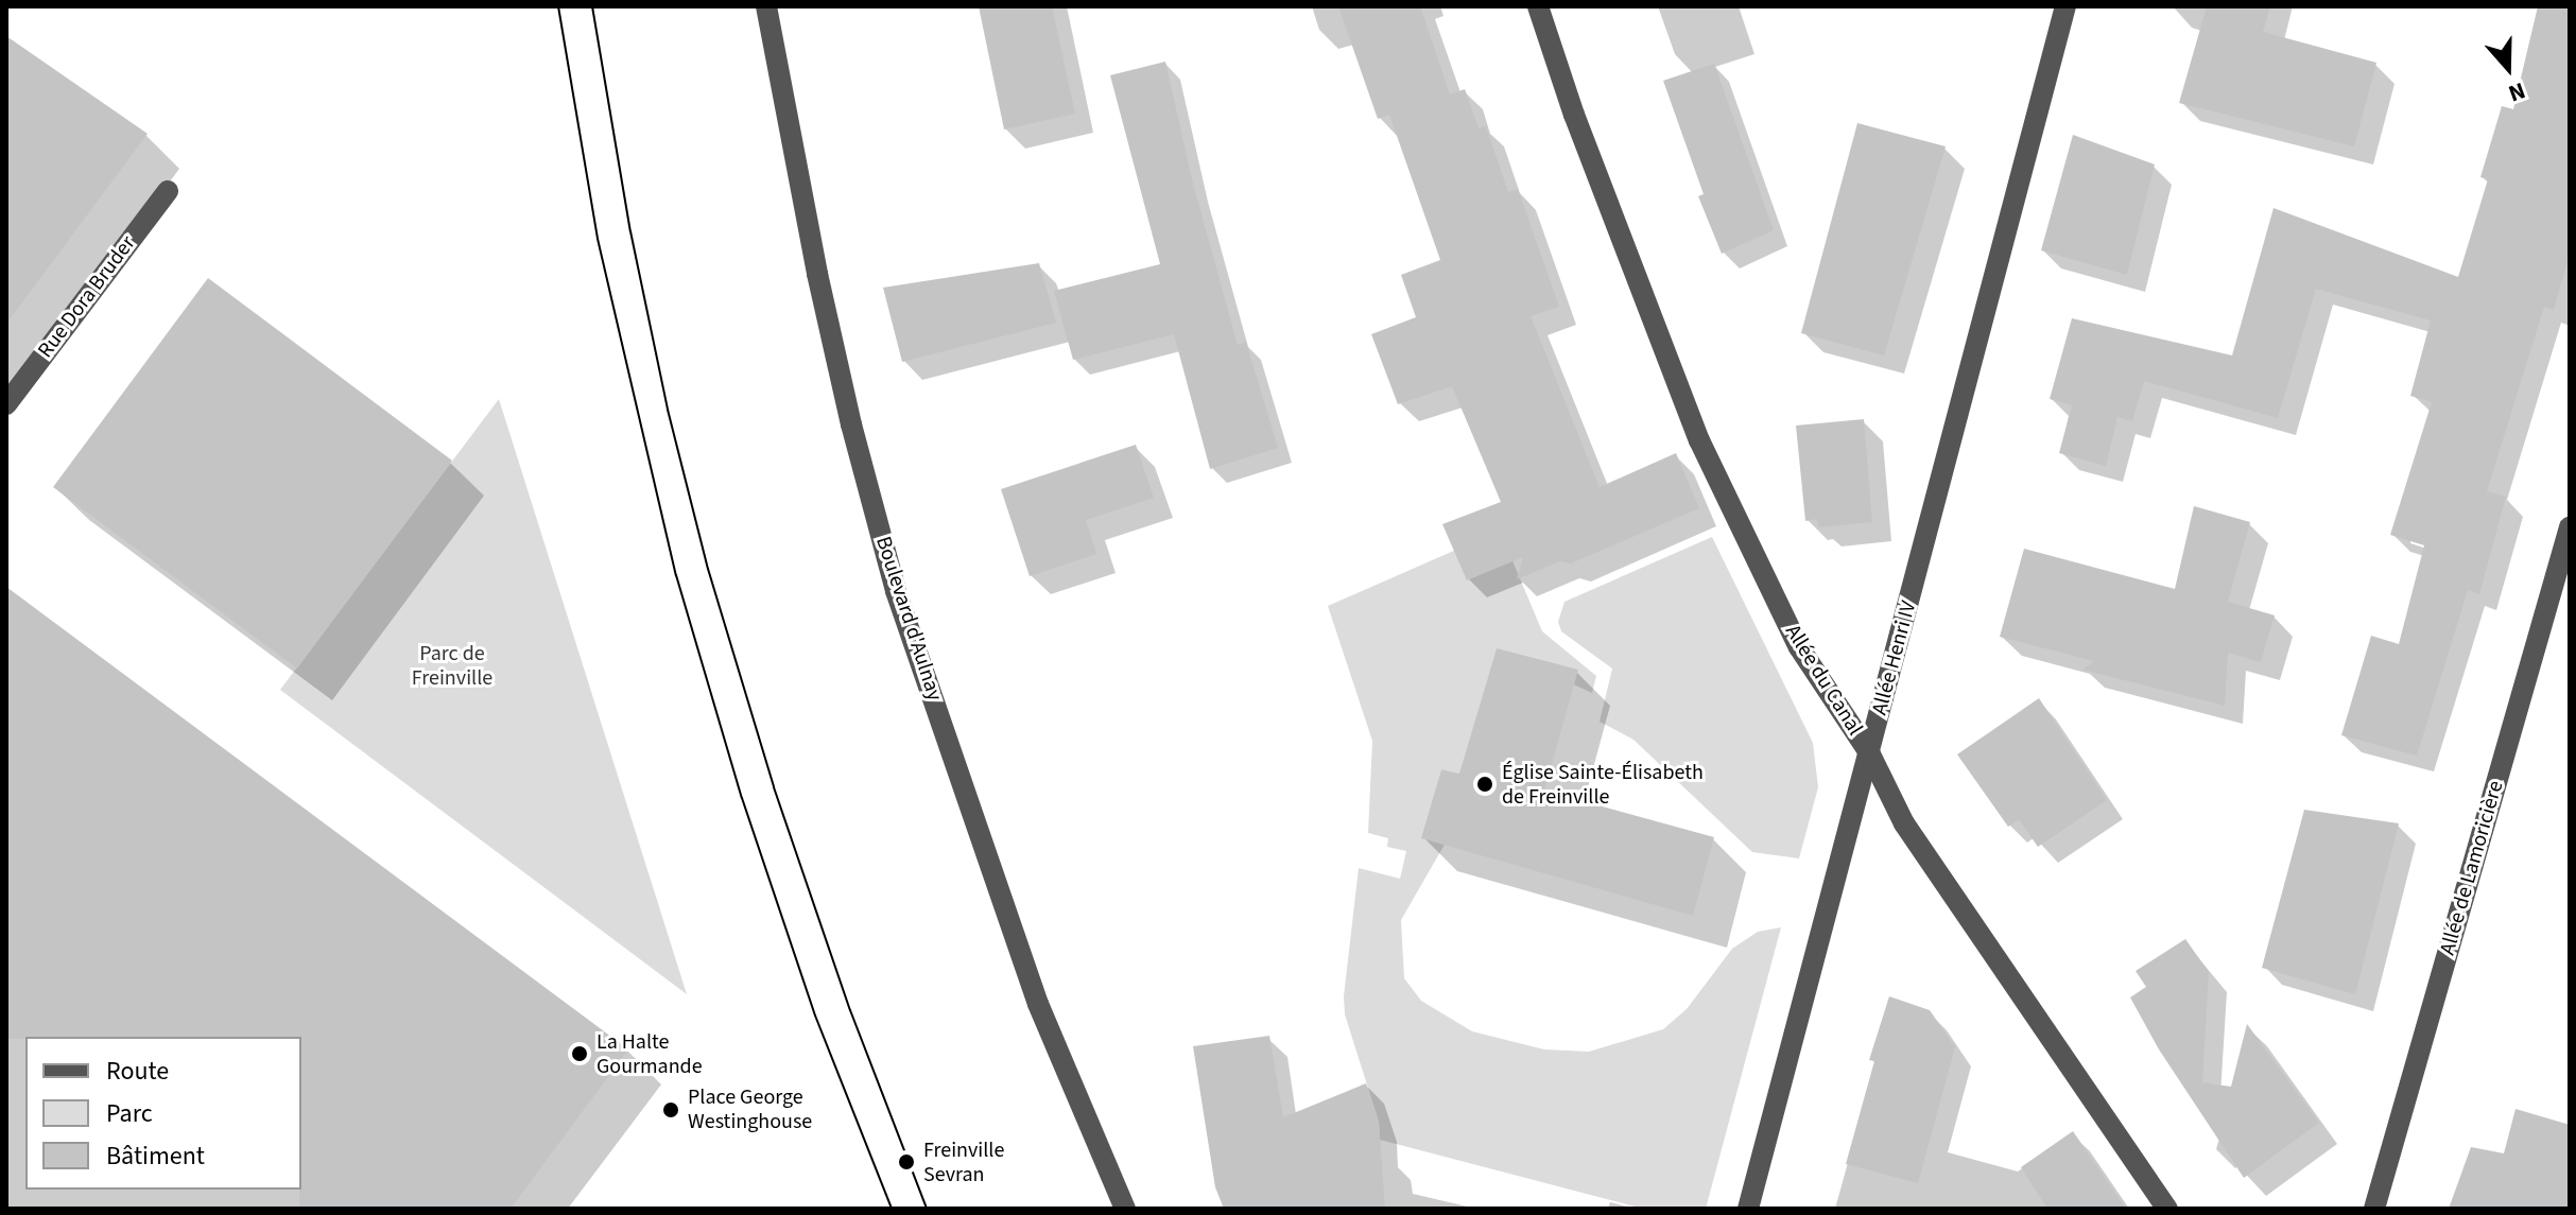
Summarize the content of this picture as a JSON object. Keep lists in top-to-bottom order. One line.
{"streets":{"street":["Rue Dora Bruder","Boulevard d'Aulnay","Allée Henri IV","Allée du Canal","Allée de Lamoricière"]},"crossings":[["Allée Henri IV","Allée du Canal"]],"parks":["Parc de Freinville"],"places":["Église Sainte-Élisabeth de Freinville","La Halte Gourmande","Place George Westinghouse","Freinville Sevran"],"legend":["Route","Parc","Bâtiment"],"north":"bottom"}
